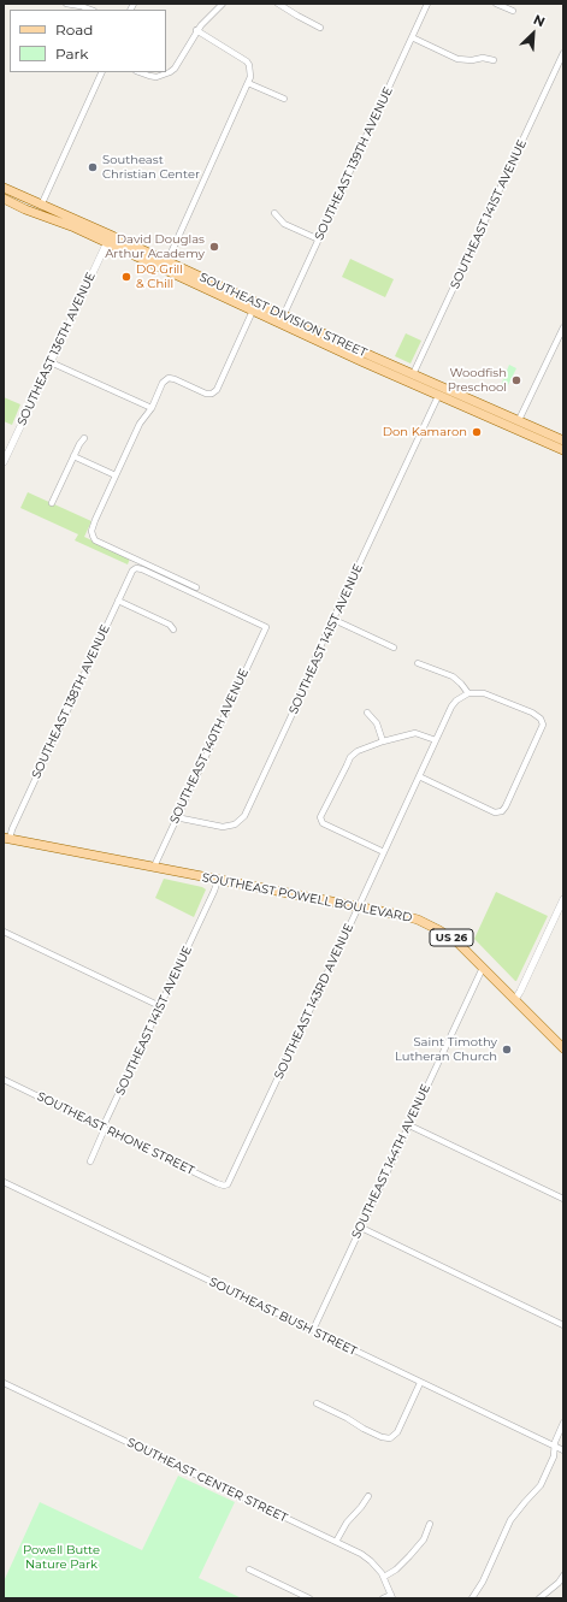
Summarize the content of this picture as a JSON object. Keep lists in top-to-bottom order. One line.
{"streets":{"main road":["SOUTHEAST DIVISION STREET","SOUTHEAST POWELL BOULEVARD","US 26"],"street":["SOUTHEAST 139TH AVENUE","SOUTHEAST 141ST AVENUE","SOUTHEAST 136TH AVENUE","SOUTHEAST 138TH AVENUE","SOUTHEAST 140TH AVENUE","SOUTHEAST 143RD AVENUE","SOUTHEAST RHONE STREET","SOUTHEAST 144TH AVENUE","SOUTHEAST BUSH STREET","SOUTHEAST CENTER STREET"]},"crossings":[["SOUTHEAST 139TH AVENUE","SOUTHEAST DIVISION STREET"],["SOUTHEAST 141ST AVENUE","SOUTHEAST DIVISION STREET"],["SOUTHEAST 141ST AVENUE","SOUTHEAST 140TH AVENUE"],["SOUTHEAST 141ST AVENUE","SOUTHEAST POWELL BOULEVARD"],["SOUTHEAST 141ST AVENUE","SOUTHEAST RHONE STREET"],["SOUTHEAST DIVISION STREET","SOUTHEAST 136TH AVENUE"],["SOUTHEAST 138TH AVENUE","SOUTHEAST 140TH AVENUE"],["SOUTHEAST 138TH AVENUE","SOUTHEAST POWELL BOULEVARD"],["SOUTHEAST 140TH AVENUE","SOUTHEAST POWELL BOULEVARD"],["SOUTHEAST POWELL BOULEVARD","SOUTHEAST 143RD AVENUE"],["SOUTHEAST POWELL BOULEVARD","SOUTHEAST 144TH AVENUE"],["SOUTHEAST 143RD AVENUE","SOUTHEAST RHONE STREET"],["SOUTHEAST 144TH AVENUE","SOUTHEAST BUSH STREET"]],"parks":["Powell Butte Nature Park"],"places":["Southeast Christian Center","David Douglas Arthur Academy","DQ Grill & Chill","Woodfish Preschool","Don Kamaron","Saint Timothy Lutheran Church"],"legend":["Road","Park"],"north":"top right"}
